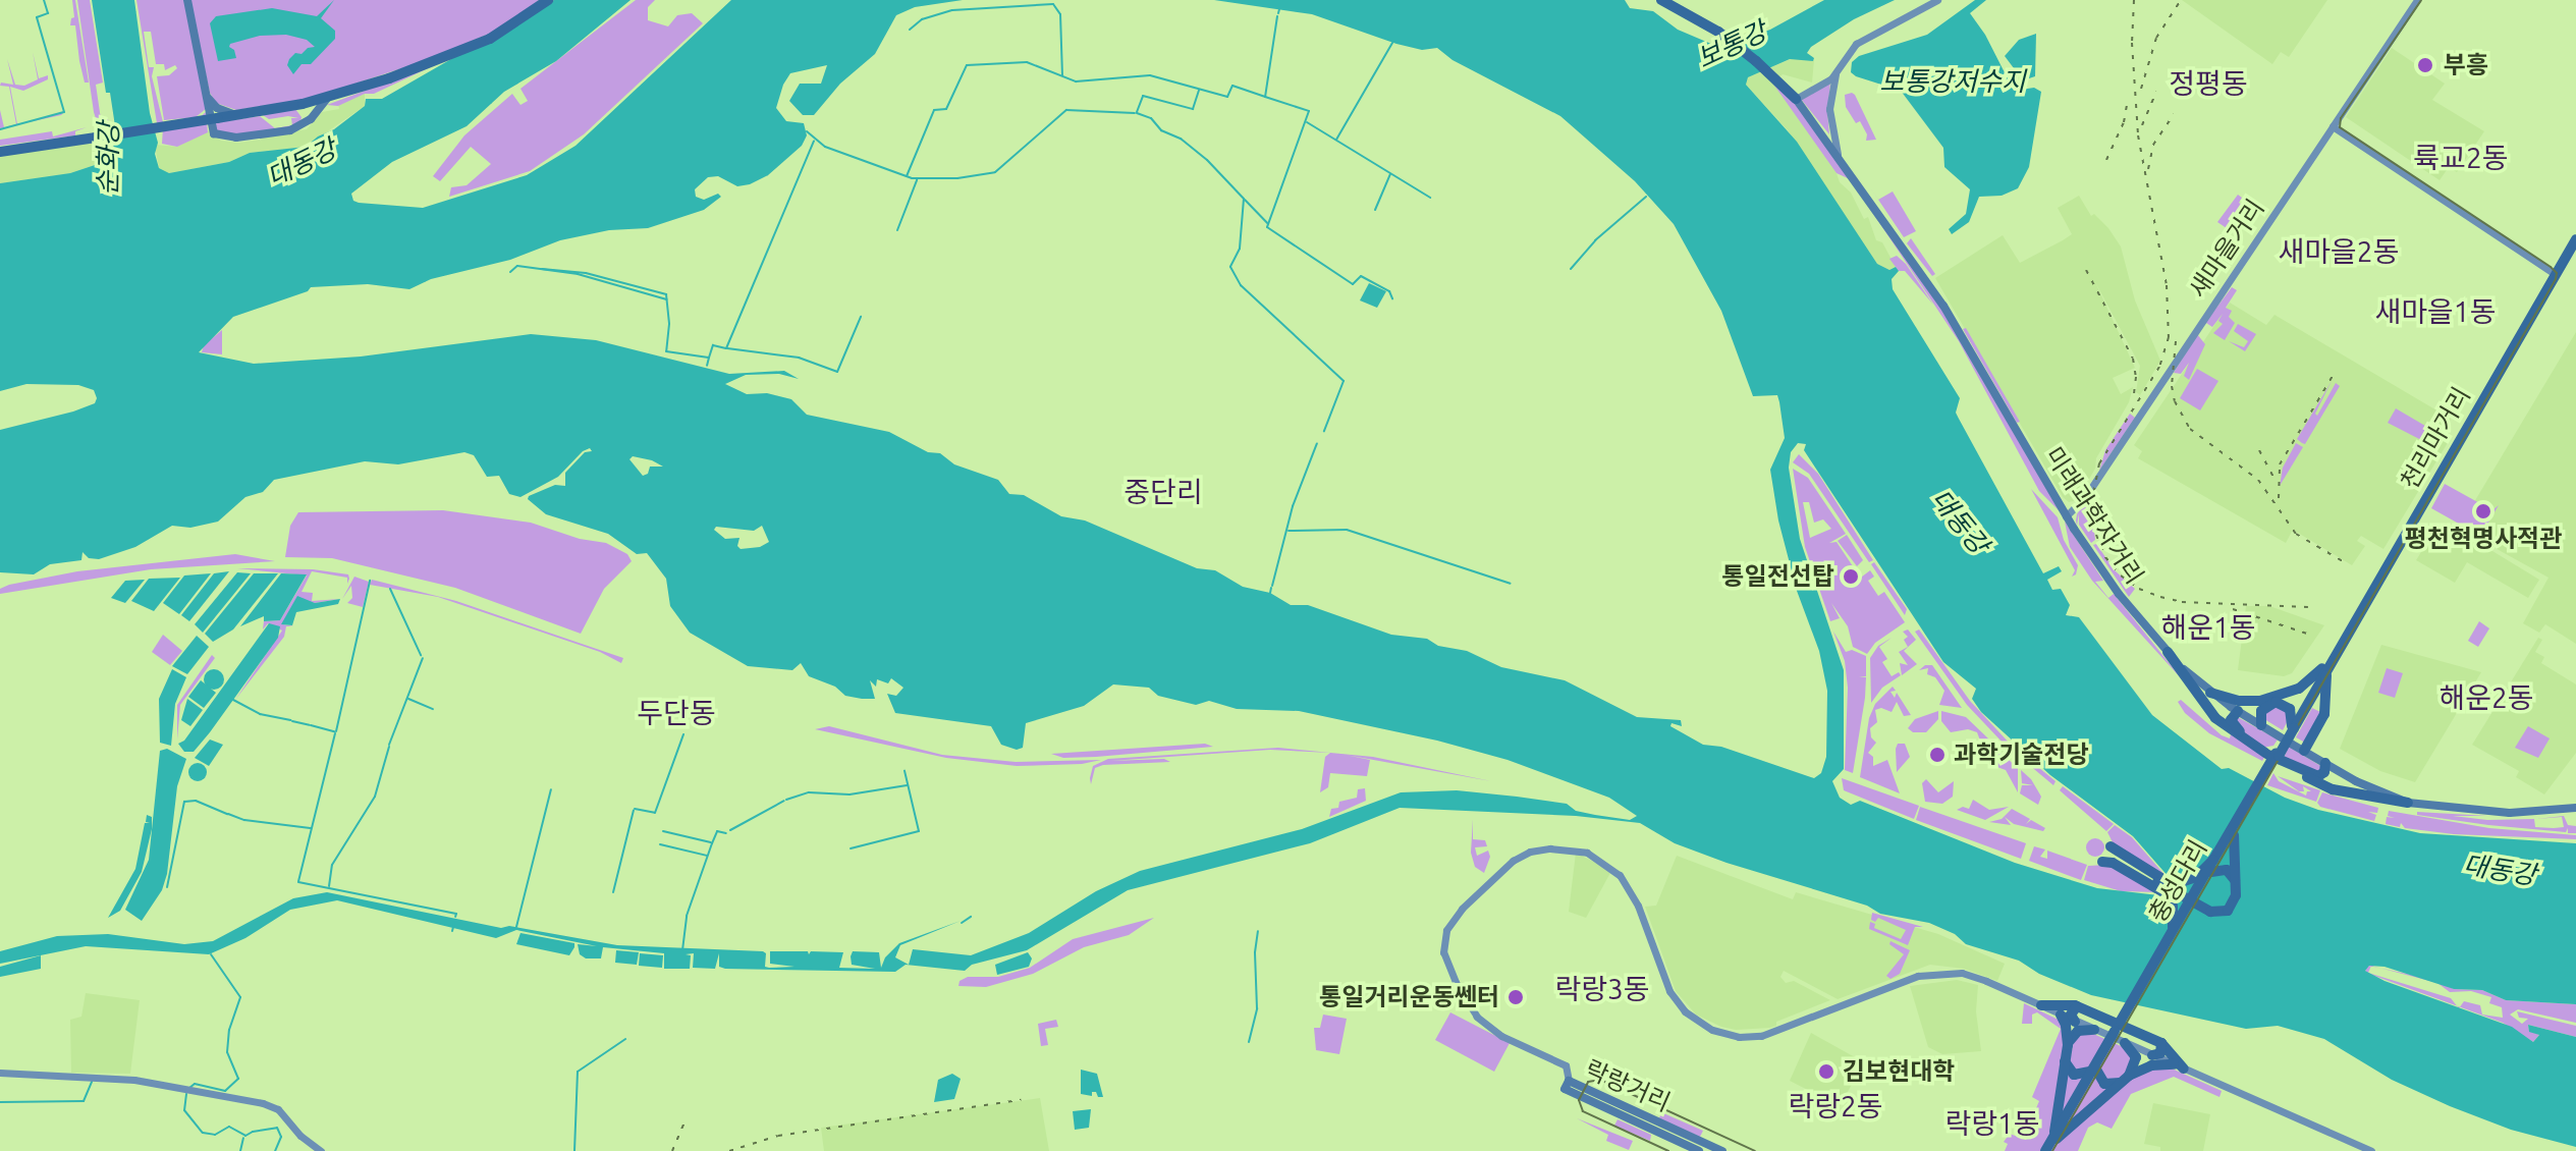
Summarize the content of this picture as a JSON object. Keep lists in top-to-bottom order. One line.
{"streets":{"highway":["천리마거리","충성다리"],"main road":["새마을거리","미래과학자거리","락랑거리"]},"crossings":[["새마을거리","미래과학자거리"]],"districts":["정평동","륙교2동","새마을2동","새마을1동","중단리","해운1동","해운2동","두단동","락랑3동","락랑2동","락랑1동"],"water":["보통강","보통강저수지","순화강","대동강"],"places":["부흥","평천혁명사적관","통일전선탑","과학기술전당","통일거리운동쎈터","김보현대학"]}
